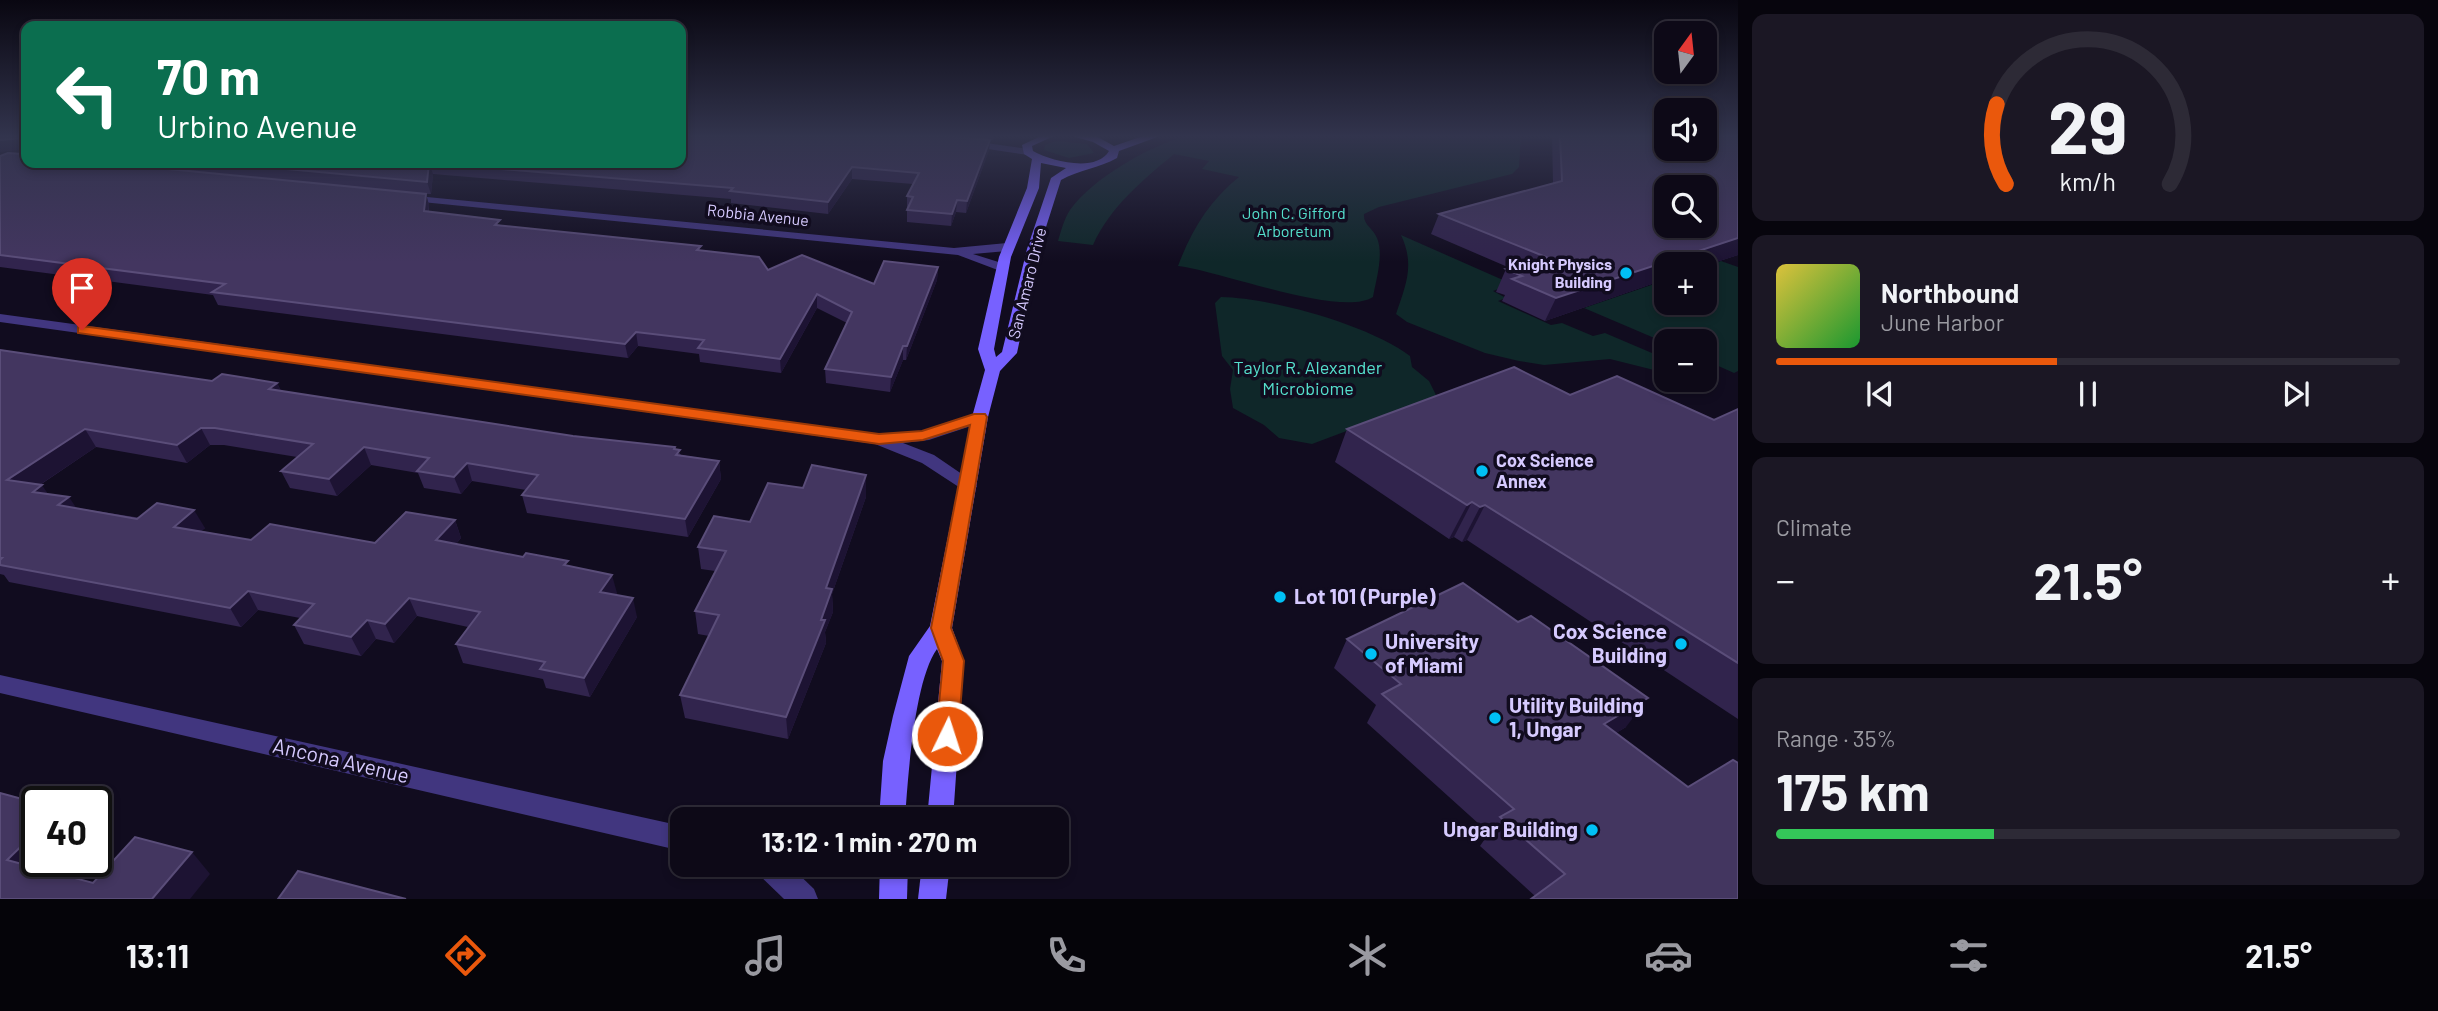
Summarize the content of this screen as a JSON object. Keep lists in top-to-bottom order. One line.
{"streets":{"street":["Robbia Avenue","San Amaro Drive","Ancona Avenue"]},"crossings":[["Robbia Avenue","San Amaro Drive"]],"parks":["John C. Gifford Arboretum","Taylor R. Alexander Microbiome"],"places":["Knight Physics Building","Cox Science Annex","Lot 101 (Purple)","Cox Science Building","University of Miami","Utility Building 1, Ungar","Ungar Building"],"north":"top","page":{"map_buttons":["+","−"],"turn":["70 m","Urbino Avenue"],"song":["Northbound","June Harbor"],"tile":["Climate",["Range · 35%","175 km"]],"heat":["−","21.5°","+"],"limit":"40","trip":"13:12 · 1 min · 270 m","tabs":["13:11","21.5°"],"gauge":["29","km/h"]}}
